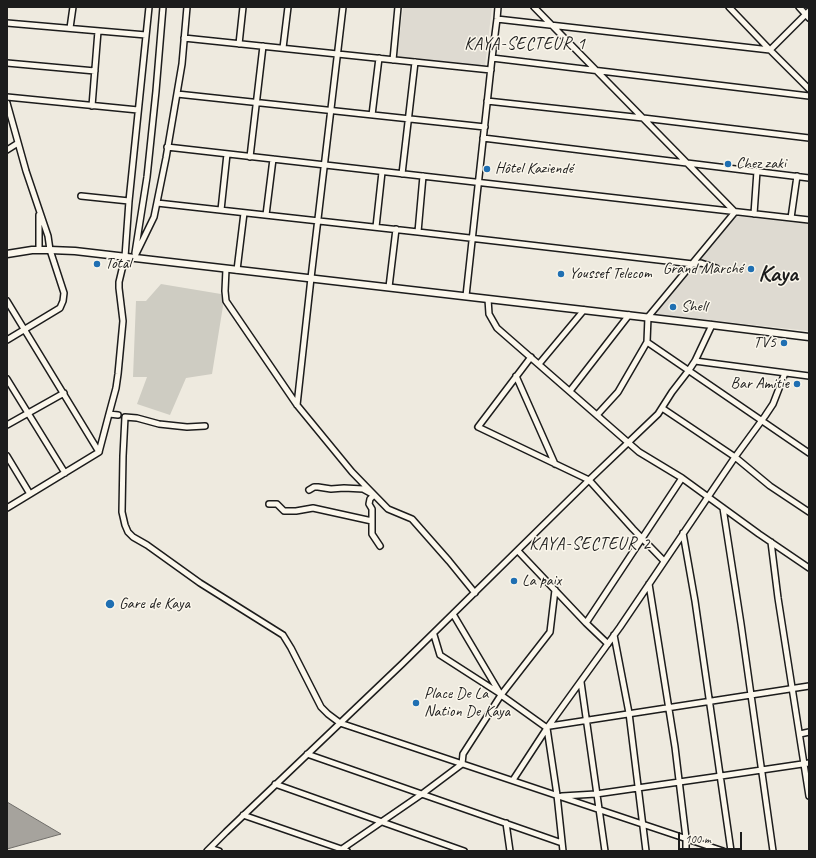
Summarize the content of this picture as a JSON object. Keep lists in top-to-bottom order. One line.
{"districts":["KAYA-SECTEUR 1","Kaya","KAYA-SECTEUR 2"],"places":["Chez zaki","Hôtel Kaziendé","Total","Grand Marché","Youssef Telecom","Shell","TV5","Bar Amitie","La paix","Gare de Kaya","Place De La Nation De Kaya"],"scale_bar":"100 m"}
